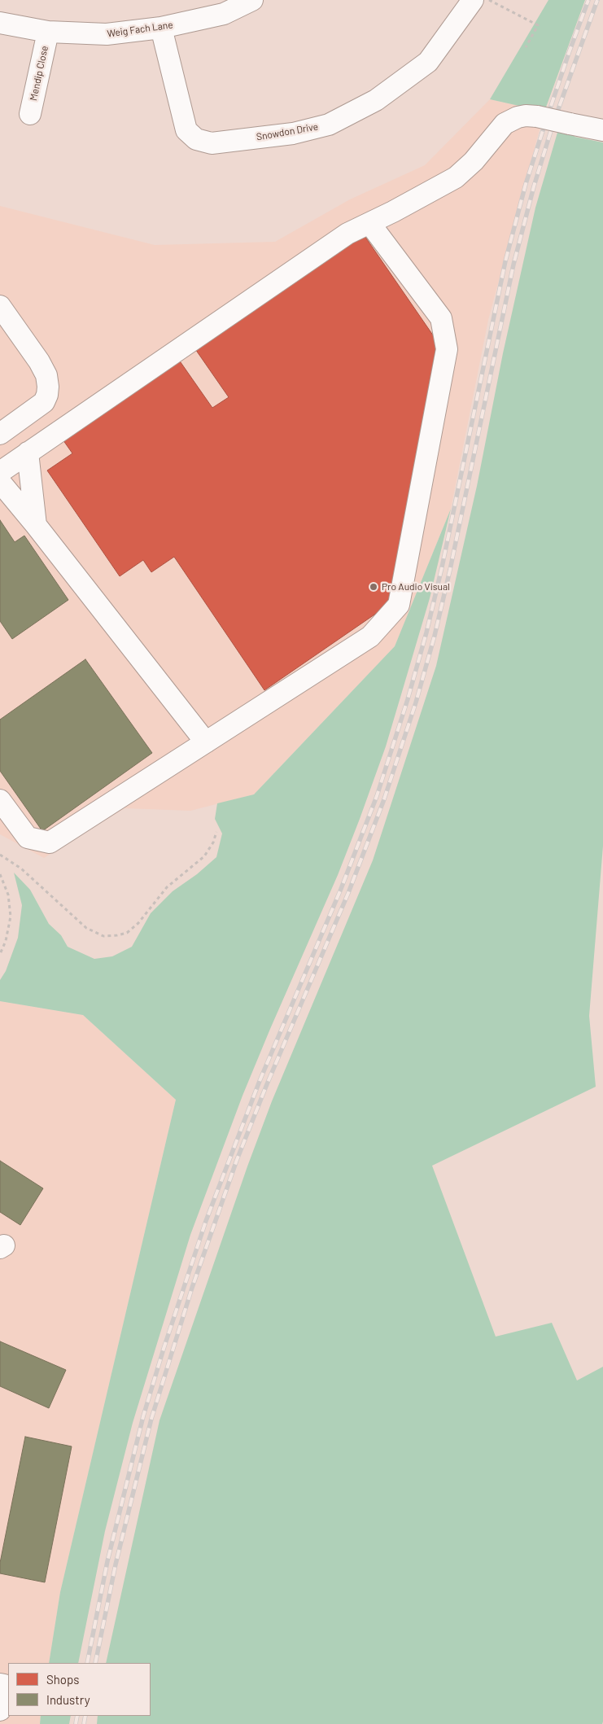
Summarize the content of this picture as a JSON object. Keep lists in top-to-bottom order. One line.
{"streets":{"street":["Weig Fach Lane","Mendip Close","Snowdon Drive"]},"crossings":[["Weig Fach Lane","Mendip Close"],["Weig Fach Lane","Snowdon Drive"]],"places":["Pro Audio Visual"],"legend":["Shops","Industry"]}
